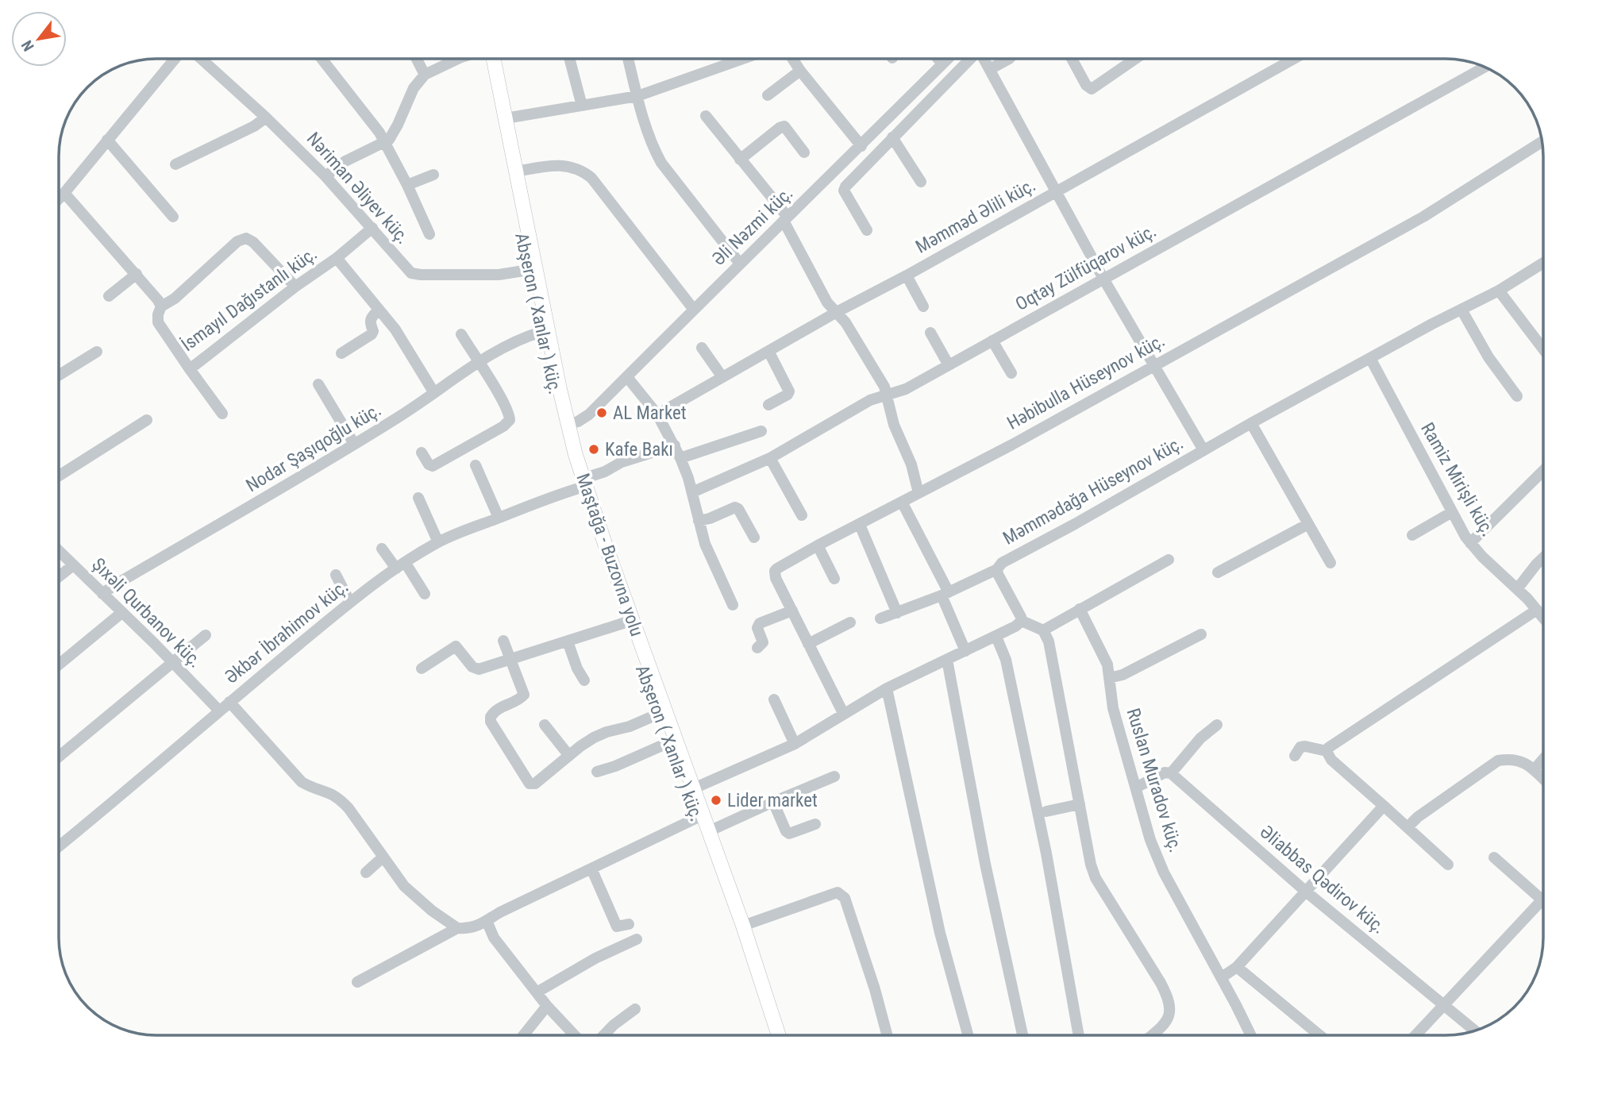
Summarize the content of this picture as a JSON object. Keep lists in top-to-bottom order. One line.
{"streets":{"main road":["Abşeron ( Xanlar ) küç.","Maştağa - Buzovna yolu"],"street":["Nəriman Əliyev küç.","Məmməd Əlili küç.","Əli Nəzmi küç.","Oqtay Zülfüqarov küç.","İsmayıl Dağıstanlı küç.","Həbibulla Hüseynov küç.","Nodar Şaşıqoğlu küç.","Ramiz Mirişli küç.","Məmmədağa Hüseynov küç.","Şıxəli Qurbanov küç.","Əkbər İbrahimov küç.","Ruslan Muradov küç.","Əliabbas Qədirov küç."]},"crossings":[["Nəriman Əliyev küç.","İsmayıl Dağıstanlı küç."],["Nəriman Əliyev küç.","Abşeron ( Xanlar ) küç."],["Əli Nəzmi küç.","Abşeron ( Xanlar ) küç."],["Əli Nəzmi küç.","Maştağa - Buzovna yolu"],["Abşeron ( Xanlar ) küç.","Nodar Şaşıqoğlu küç."],["Abşeron ( Xanlar ) küç.","Maştağa - Buzovna yolu"],["Abşeron ( Xanlar ) küç.","Əkbər İbrahimov küç."],["Nodar Şaşıqoğlu küç.","Şıxəli Qurbanov küç."],["Ramiz Mirişli küç.","Məmmədağa Hüseynov küç."],["Maştağa - Buzovna yolu","Əkbər İbrahimov küç."],["Şıxəli Qurbanov küç.","Əkbər İbrahimov küç."]],"places":["AL Market","Kafe Bakı","Lider market"],"north":"bottom left"}
